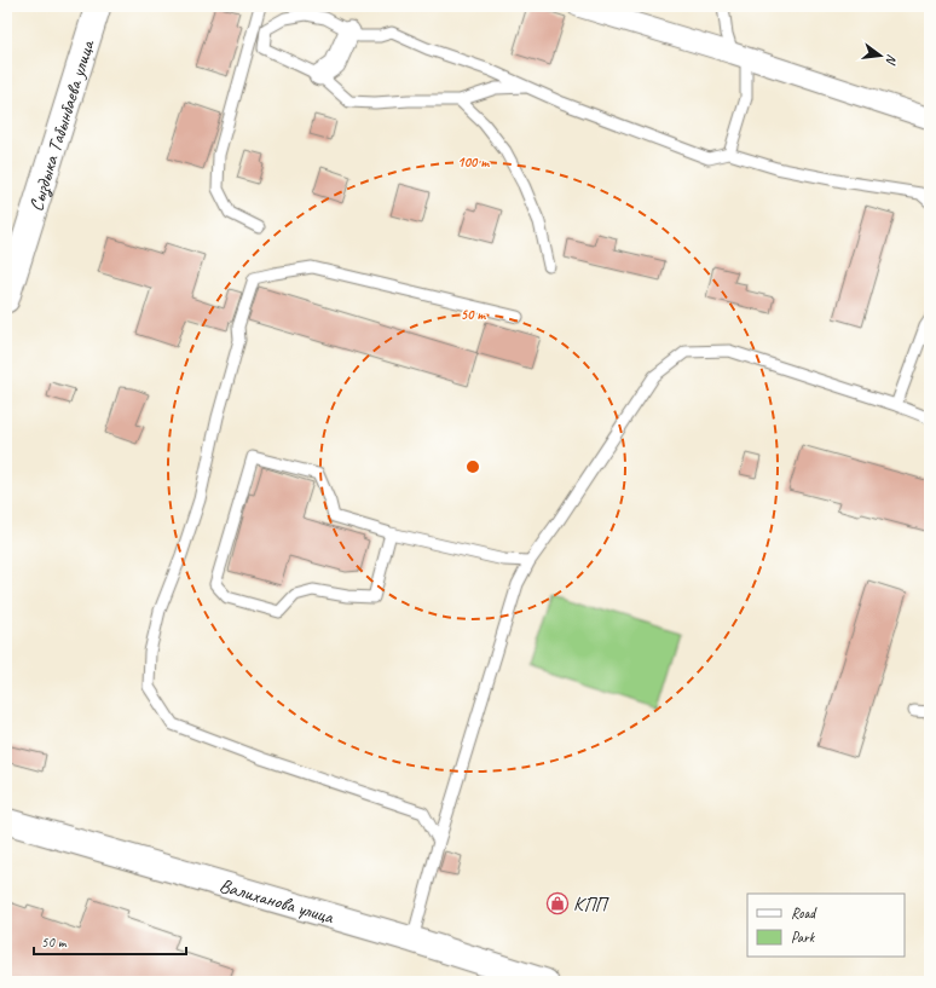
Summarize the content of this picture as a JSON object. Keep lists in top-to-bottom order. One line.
{"streets":{"street":["Сыздыка Табынбаева улица","Валиханова улица"]},"places":{"shop":["КПП"]},"legend":["Road","Park"],"scale_bar":"50 m","north":"right","rings":["100 m","50 m"]}
